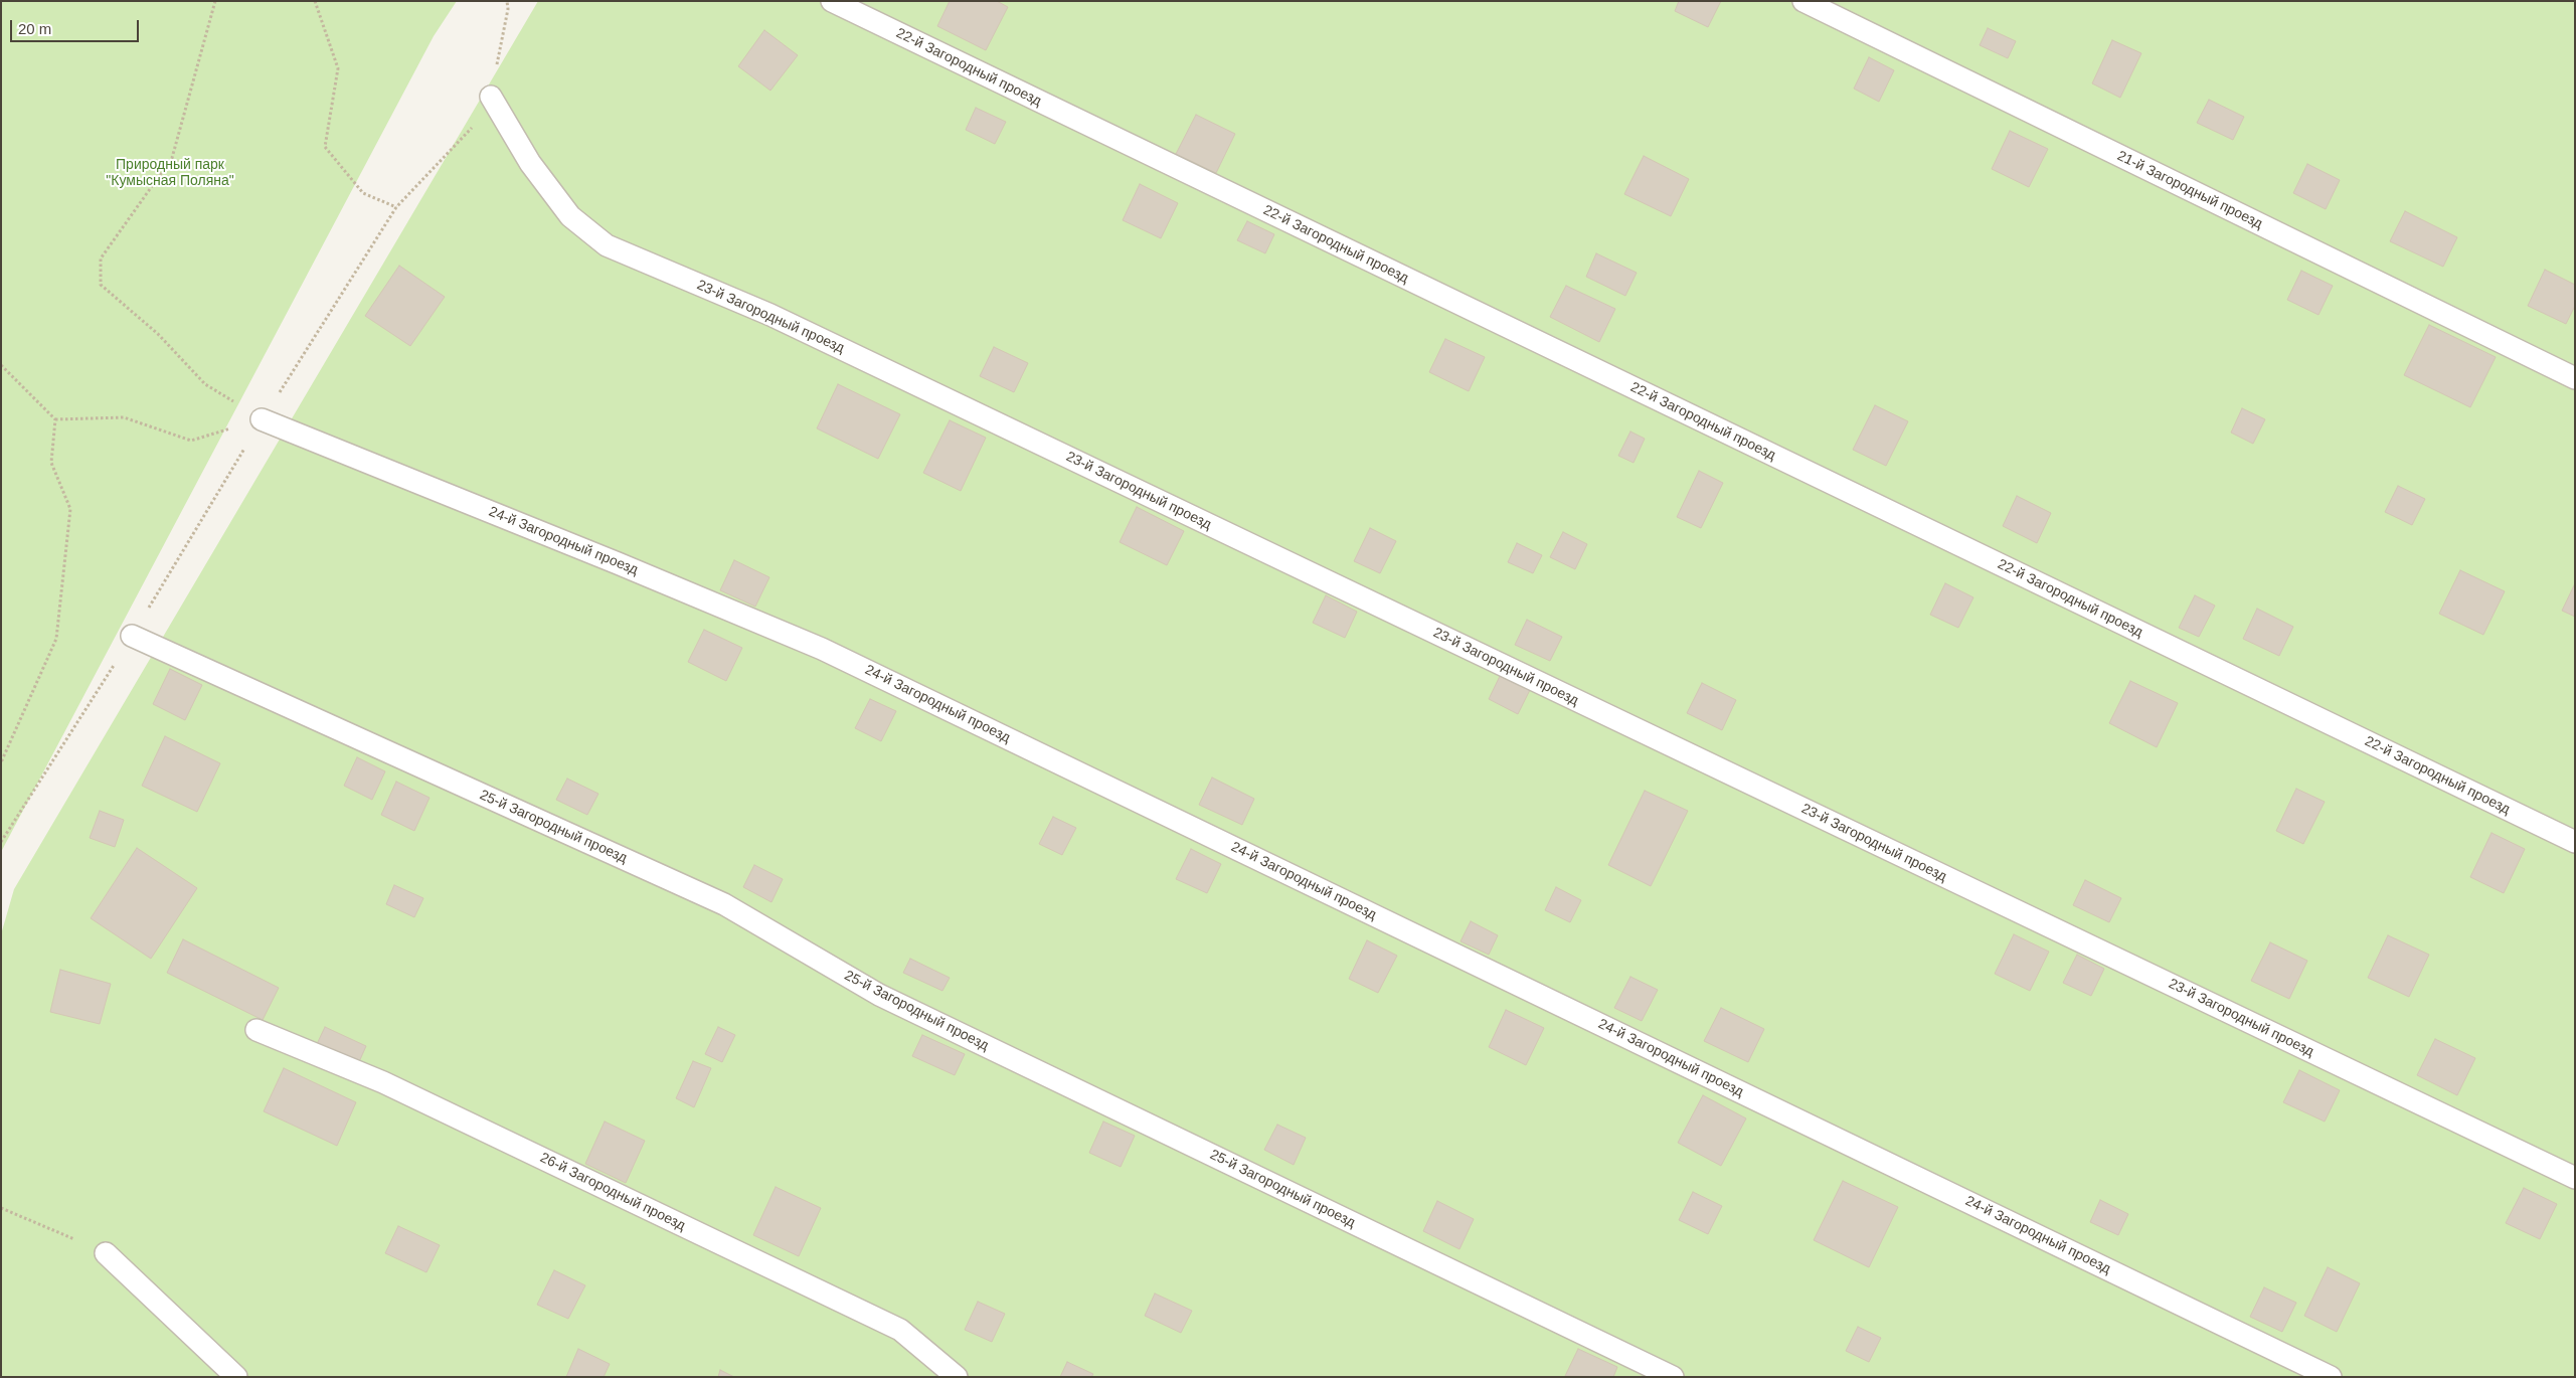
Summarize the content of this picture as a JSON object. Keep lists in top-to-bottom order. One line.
{"streets":{"lane":["22-й Загородный проезд","21-й Загородный проезд","23-й Загородный проезд","24-й Загородный проезд","25-й Загородный проезд","26-й Загородный проезд"]},"parks":["Природный парк \"Кумысная Поляна\""],"scale_bar":"20 m"}
